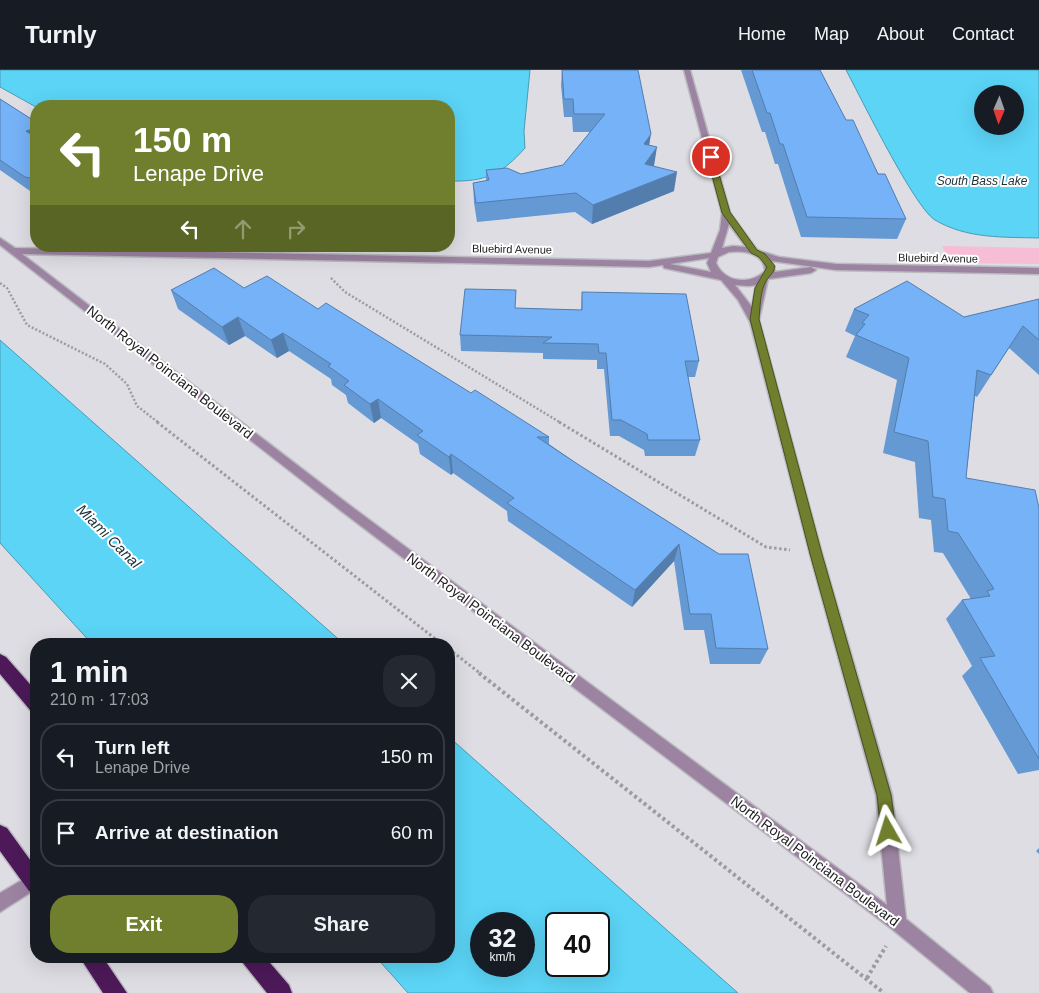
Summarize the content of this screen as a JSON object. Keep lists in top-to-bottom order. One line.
{"streets":{"street":["Bluebird Avenue","North Royal Poinciana Boulevard"]},"crossings":[["Bluebird Avenue","North Royal Poinciana Boulevard"]],"water":["South Bass Lake","Miami Canal"],"north":"bottom","page":{"header":"Turnly","nav":["Home","Map","About","Contact"],"turn":["150 m","Lenape Drive"],"heading":["1 min","210 m · 17:03"],"list":[{"name":"Turn left","note":"Lenape Drive","value":"150 m"},{"name":"Arrive at destination","value":"60 m"}],"buttons":["Exit","Share"],"speed":"32 km/h","limit":"40"}}
